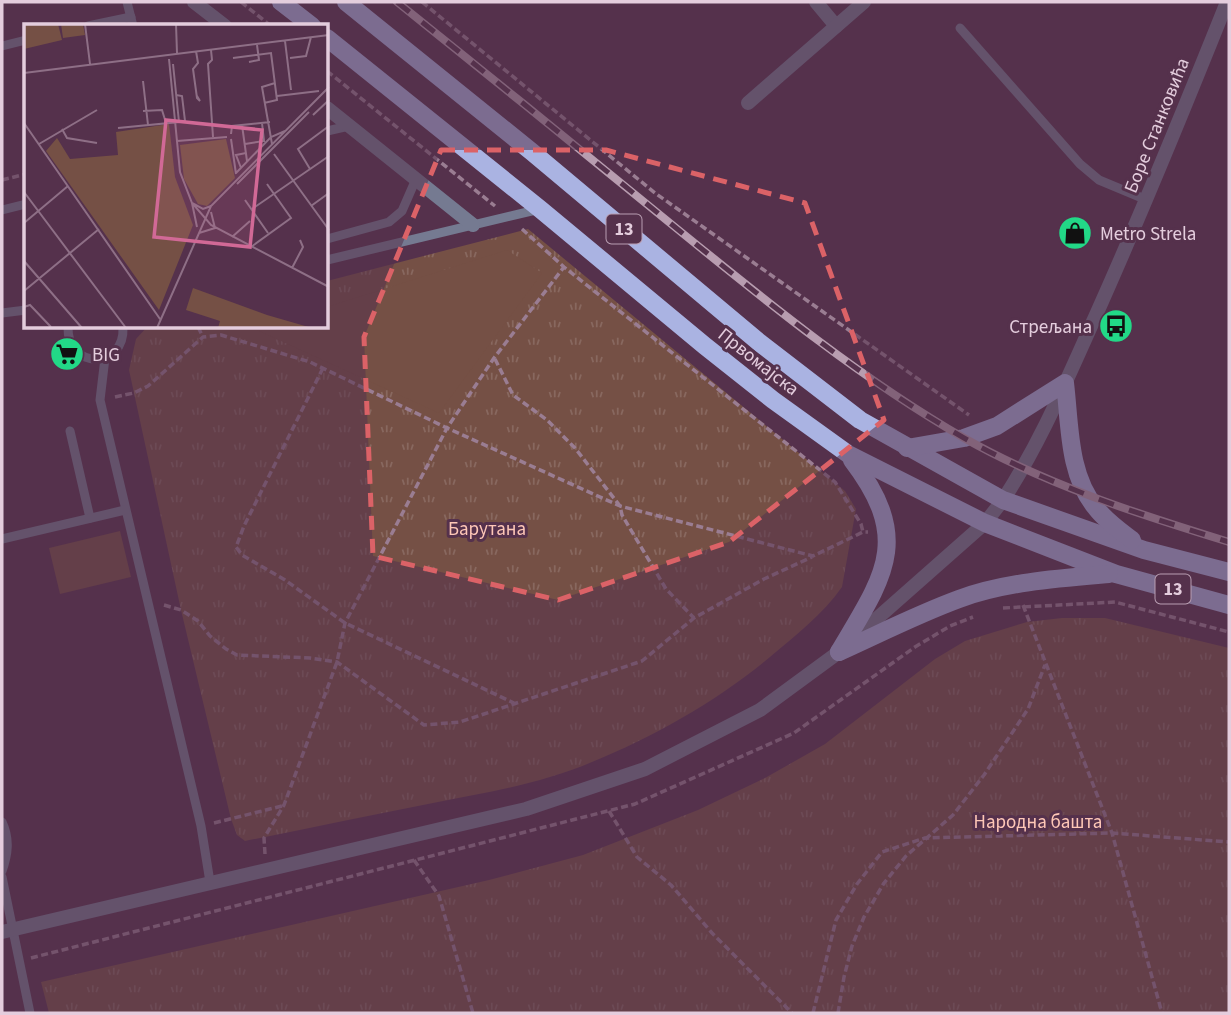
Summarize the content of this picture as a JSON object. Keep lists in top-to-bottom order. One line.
{"streets":{"main road":["13","Првомајска"],"street":["Боре Станковића"]},"crossings":[["Боре Станковића","Првомајска"]],"parks":["Барутана","Народна башта"],"places":{"shop":["Metro Strela"],"bus stop":["Стрељана"],"supermarket":["BIG"]}}
